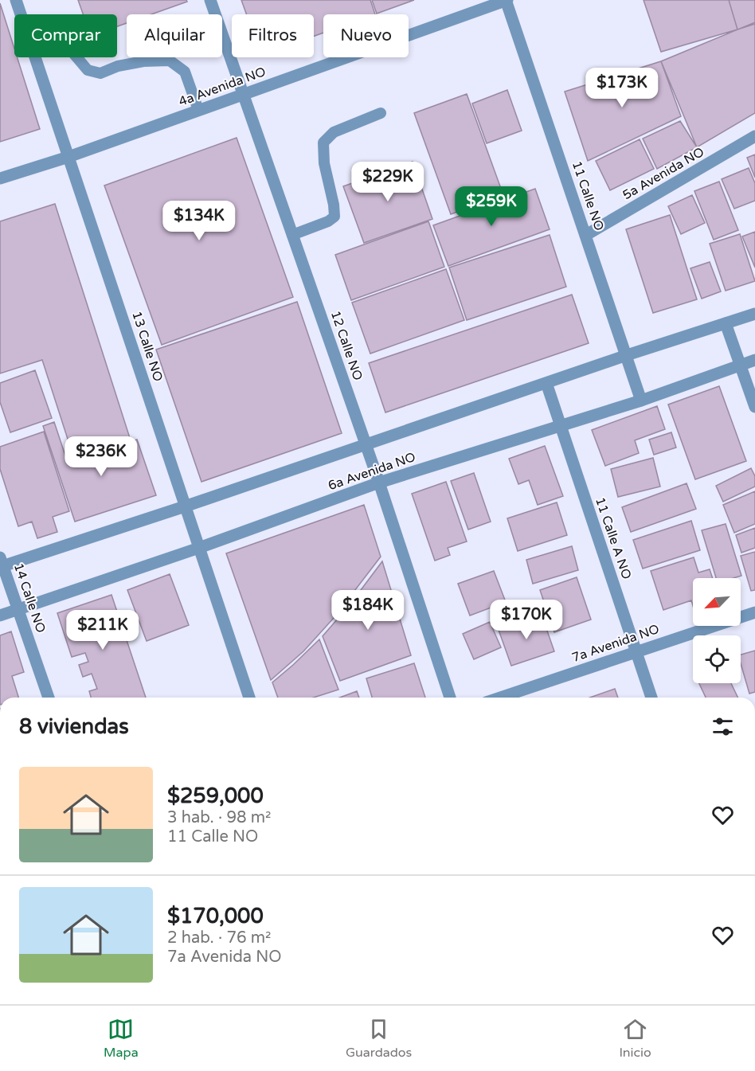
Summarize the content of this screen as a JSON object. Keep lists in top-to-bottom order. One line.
{"streets":{"street":["4a Avenida NO","5a Avenida NO","11 Calle NO","12 Calle NO","13 Calle NO","6a Avenida NO","11 Calle A NO","14 Calle NO","7a Avenida NO"]},"crossings":[["4a Avenida NO","11 Calle NO"],["4a Avenida NO","12 Calle NO"],["4a Avenida NO","13 Calle NO"],["5a Avenida NO","11 Calle NO"],["11 Calle NO","6a Avenida NO"],["12 Calle NO","6a Avenida NO"],["13 Calle NO","6a Avenida NO"],["6a Avenida NO","11 Calle A NO"],["6a Avenida NO","14 Calle NO"],["11 Calle A NO","7a Avenida NO"]],"north":"bottom left","page":{"chip":["Comprar","Alquilar","Filtros","Nuevo"],"price":["$173K","$229K","$259K","$134K","$236K","$184K","$170K","$211K"],"heading":"8 viviendas","list":[{"name":"$259,000","note":"3 hab. · 98 m² · 11 Calle NO"},{"name":"$170,000","note":"2 hab. · 76 m² · 7a Avenida NO"}],"tabs":["Mapa","Guardados","Inicio"]}}
